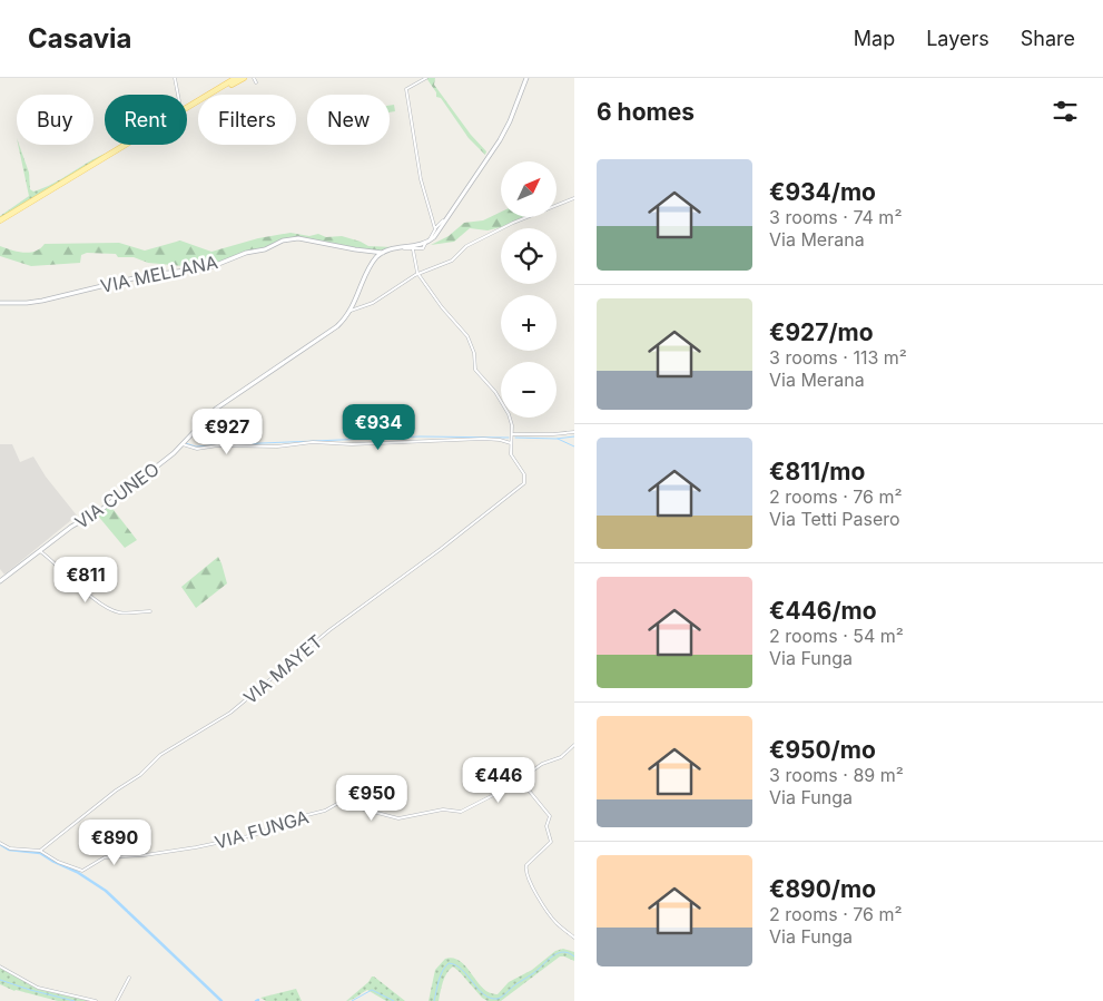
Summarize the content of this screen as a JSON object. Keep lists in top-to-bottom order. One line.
{"streets":{"street":["VIA MELLANA","VIA CUNEO","VIA MAYET","VIA FUNGA"]},"crossings":[["VIA MAYET","VIA FUNGA"]],"north":"top right","page":{"header":"Casavia","nav":["Map","Layers","Share"],"heading":"6 homes","chip":["Buy","Rent","Filters","New"],"list":[{"name":"€934/mo","note":"3 rooms · 74 m² · Via Merana"},{"name":"€927/mo","note":"3 rooms · 113 m² · Via Merana"},{"name":"€811/mo","note":"2 rooms · 76 m² · Via Tetti Pasero"},{"name":"€446/mo","note":"2 rooms · 54 m² · Via Funga"},{"name":"€950/mo","note":"3 rooms · 89 m² · Via Funga"},{"name":"€890/mo","note":"2 rooms · 76 m² · Via Funga"}],"map_buttons":["+","−"],"price":["€934","€927","€811","€446","€950","€890"]}}
